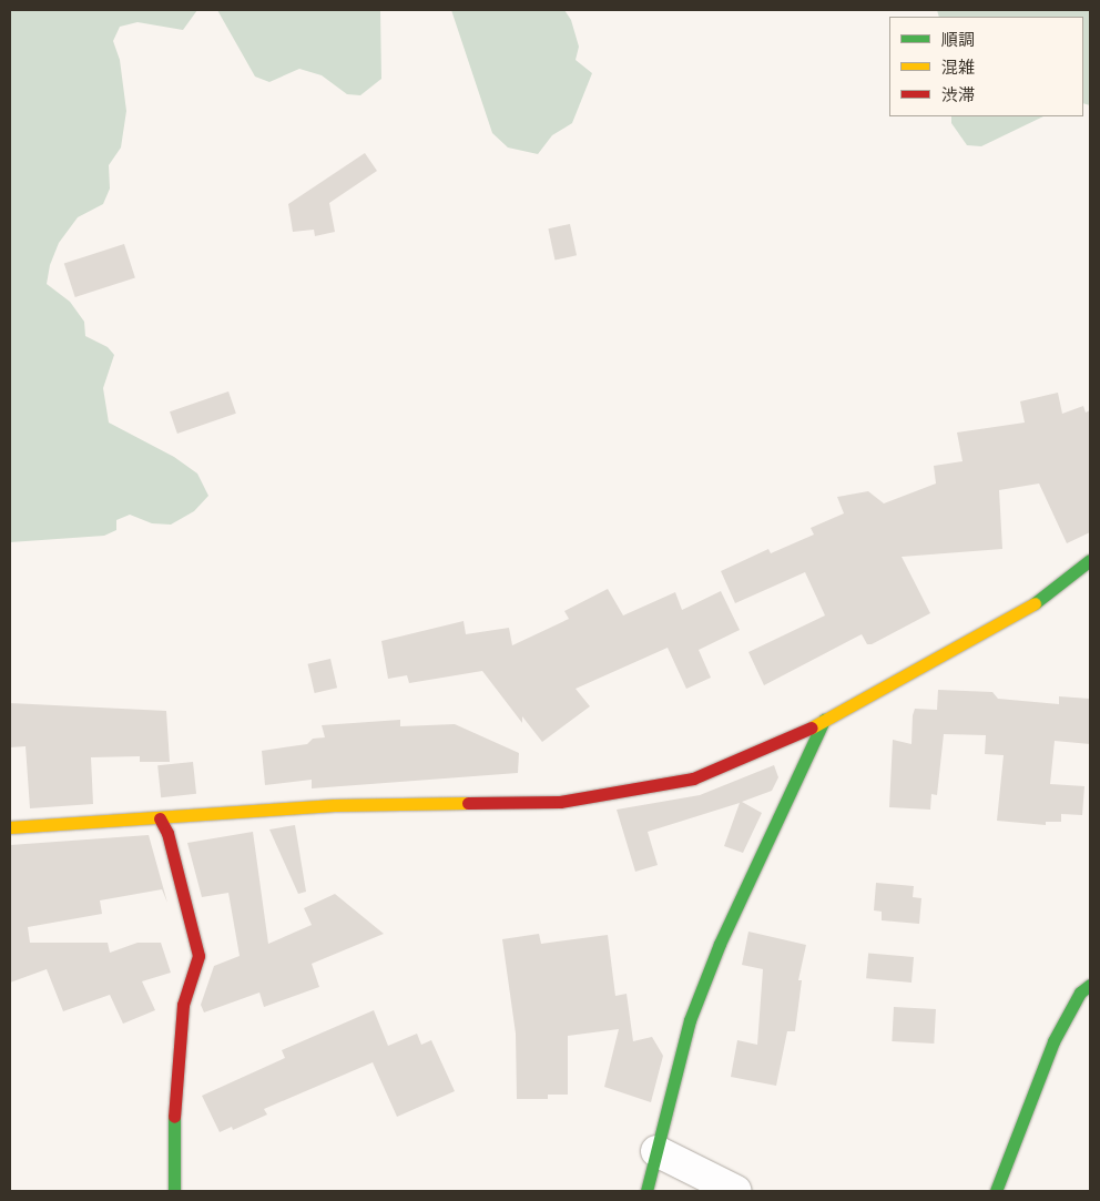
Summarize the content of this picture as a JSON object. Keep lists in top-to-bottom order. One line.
{"legend":["順調","混雑","渋滞"]}
